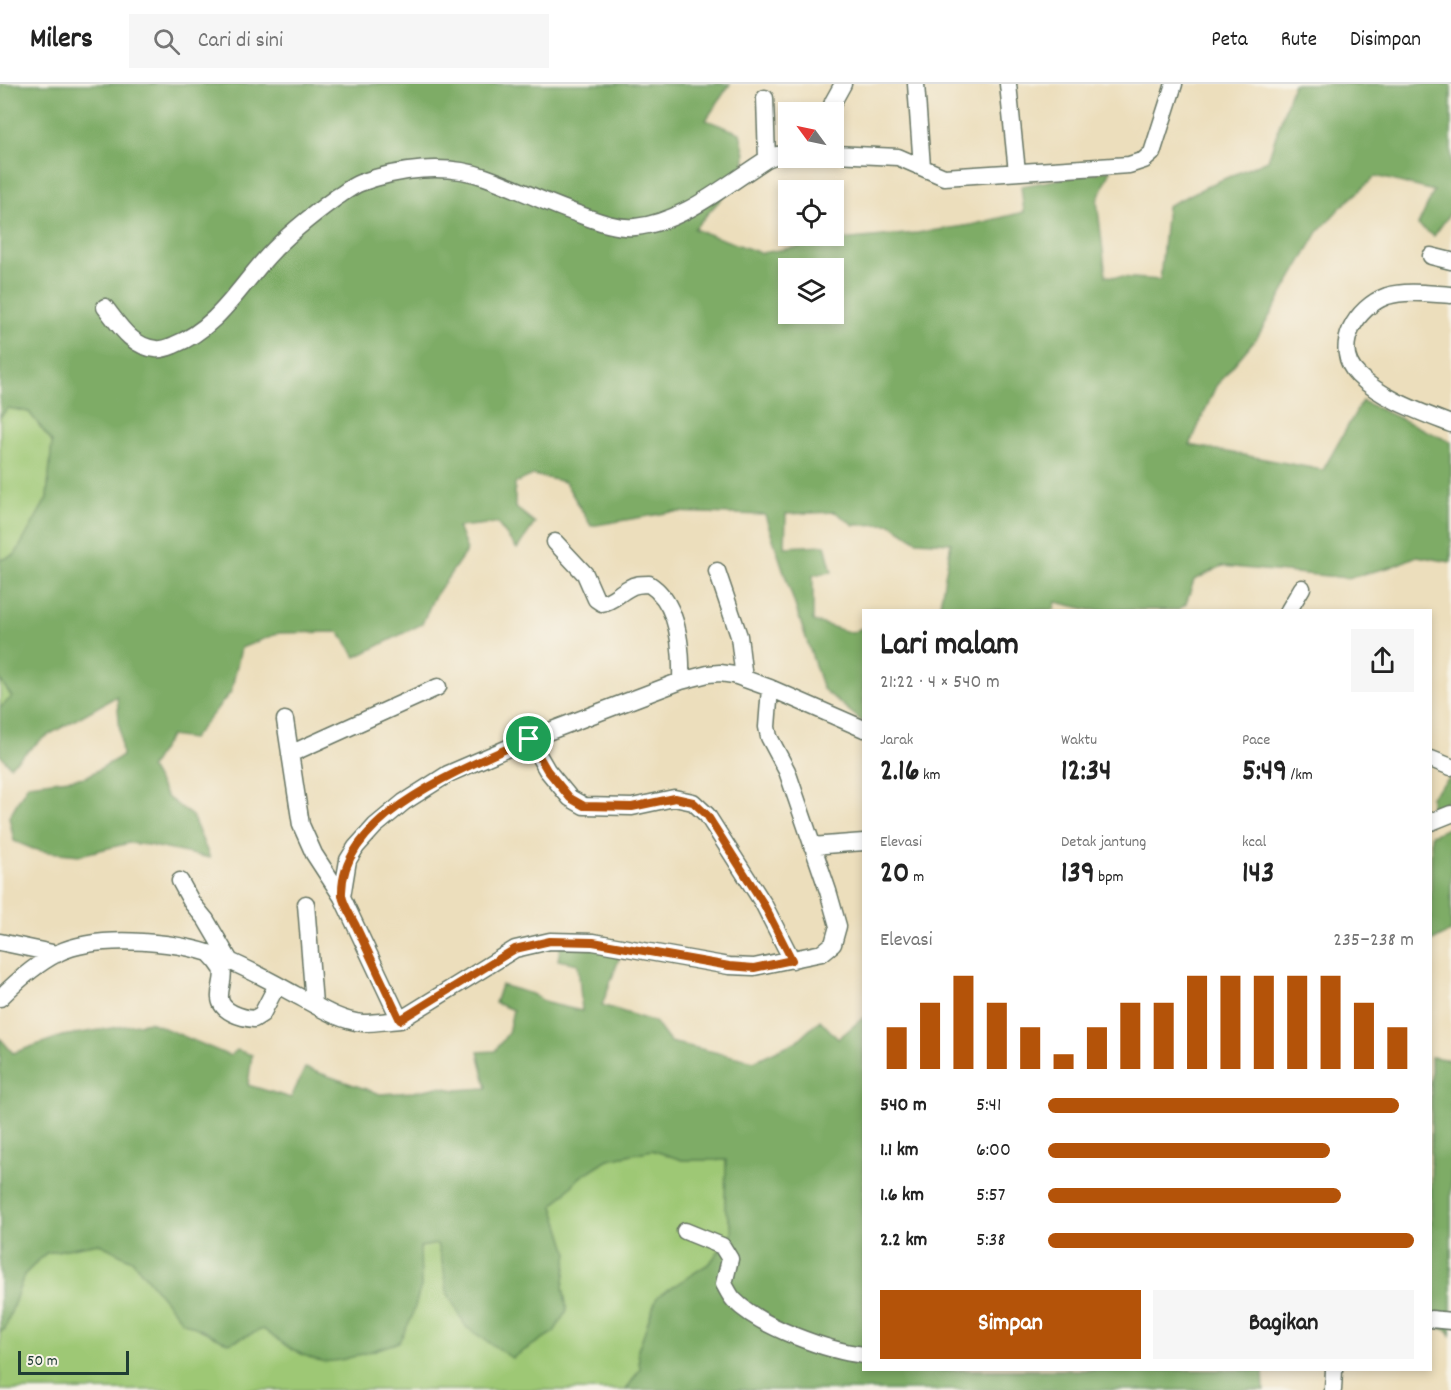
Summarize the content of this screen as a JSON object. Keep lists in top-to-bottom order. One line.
{"scale_bar":"50 m","north":"top left","page":{"header":"Milers","search":"Cari di sini","nav":["Peta","Rute","Disimpan"],"heading":["Lari malam","21:22 · 4 × 540 m"],"stats":[["Jarak","2.16 km"],["Waktu","12:34"],["Pace","5:49 /km"],["Elevasi","20 m"],["Detak jantung","139 bpm"],["kcal","143"]],"chart":["Elevasi","235–238 m"],"list":[{"name":"540 m","note":"5:41"},{"name":"1.1 km","note":"6:00"},{"name":"1.6 km","note":"5:57"},{"name":"2.2 km","note":"5:38"}],"buttons":["Simpan","Bagikan"],"scale":"50 m"}}
